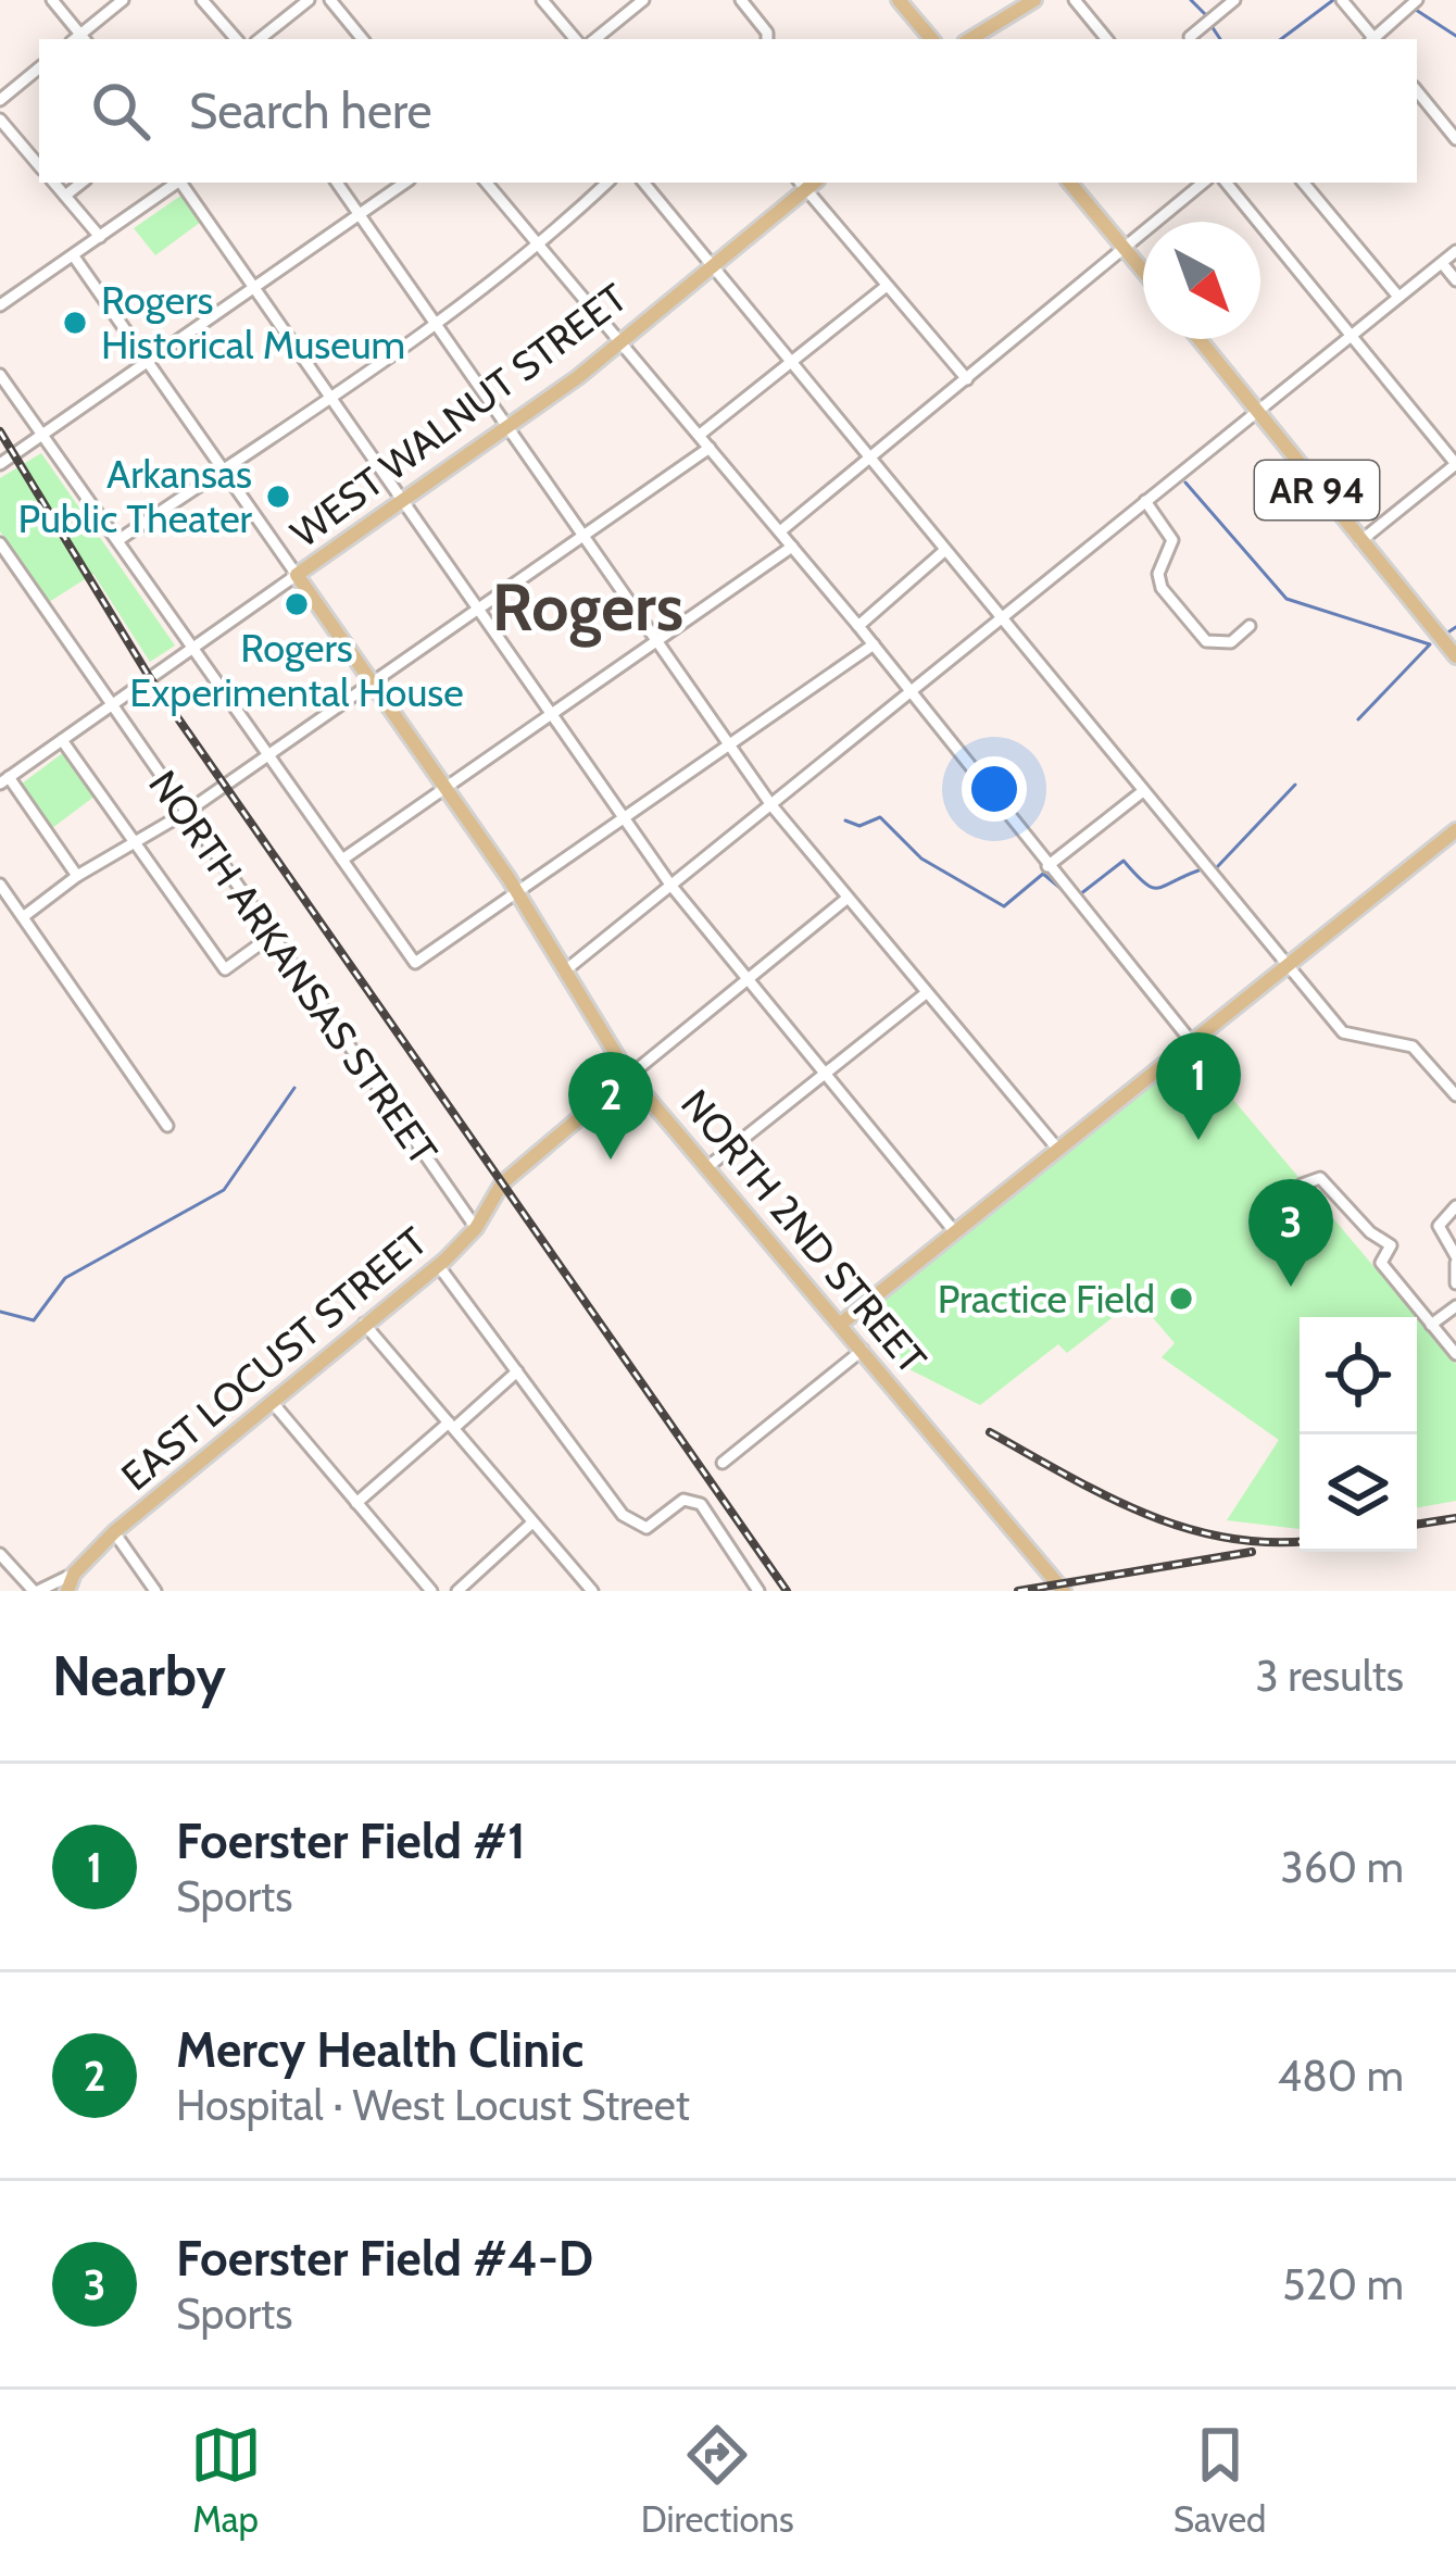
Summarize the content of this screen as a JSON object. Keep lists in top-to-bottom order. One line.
{"streets":{"main road":["WEST WALNUT STREET","AR 94","NORTH 2ND STREET","EAST LOCUST STREET"],"street":["NORTH ARKANSAS STREET"]},"crossings":[["WEST WALNUT STREET","NORTH ARKANSAS STREET"],["WEST WALNUT STREET","NORTH 2ND STREET"],["NORTH ARKANSAS STREET","EAST LOCUST STREET"],["NORTH 2ND STREET","EAST LOCUST STREET"]],"districts":["Rogers"],"places":["Rogers Historical Museum","Arkansas Public Theater","Rogers Experimental House","Practice Field"],"north":"bottom right","page":{"search":"Search here","pins":["1","2","3"],"heading":["Nearby","3 results"],"list":[{"mark":"1","name":"Foerster Field #1","note":"Sports","value":"360 m"},{"mark":"2","name":"Mercy Health Clinic","note":"Hospital · West Locust Street","value":"480 m"},{"mark":"3","name":"Foerster Field #4-D","note":"Sports","value":"520 m"}],"nav":["Map","Directions","Saved"]}}
